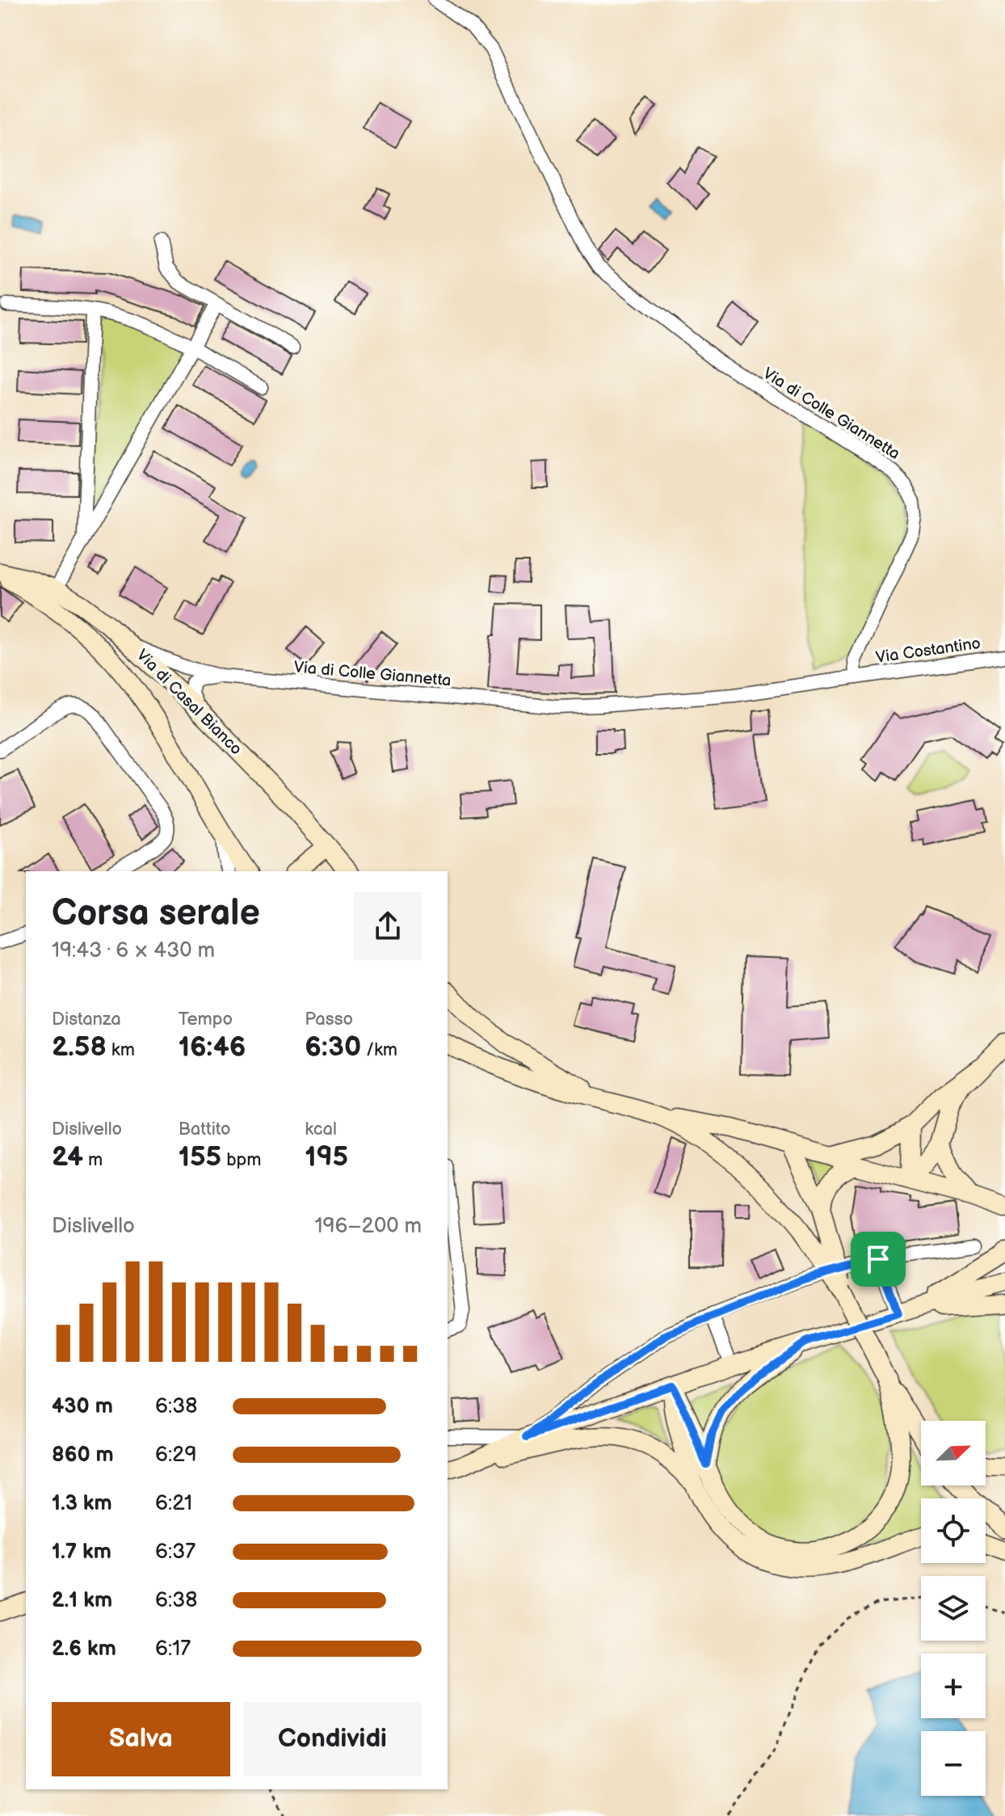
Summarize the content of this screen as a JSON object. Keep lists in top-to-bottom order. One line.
{"streets":{"main road":["Via di Casal Bianco"],"street":["Via di Colle Giannetta","Via Costantino"]},"crossings":[["Via di Colle Giannetta","Via Costantino"],["Via di Colle Giannetta","Via di Casal Bianco"]],"north":"top right","page":{"heading":["Corsa serale","19:43 · 6 × 430 m"],"stats":[["Distanza","2.58 km"],["Tempo","16:46"],["Passo","6:30 /km"],["Dislivello","24 m"],["Battito","155 bpm"],["kcal","195"]],"chart":["Dislivello","196–200 m"],"list":[{"name":"430 m","note":"6:38"},{"name":"860 m","note":"6:29"},{"name":"1.3 km","note":"6:21"},{"name":"1.7 km","note":"6:37"},{"name":"2.1 km","note":"6:38"},{"name":"2.6 km","note":"6:17"}],"map_buttons":["+","−"],"buttons":["Salva","Condividi"]}}
